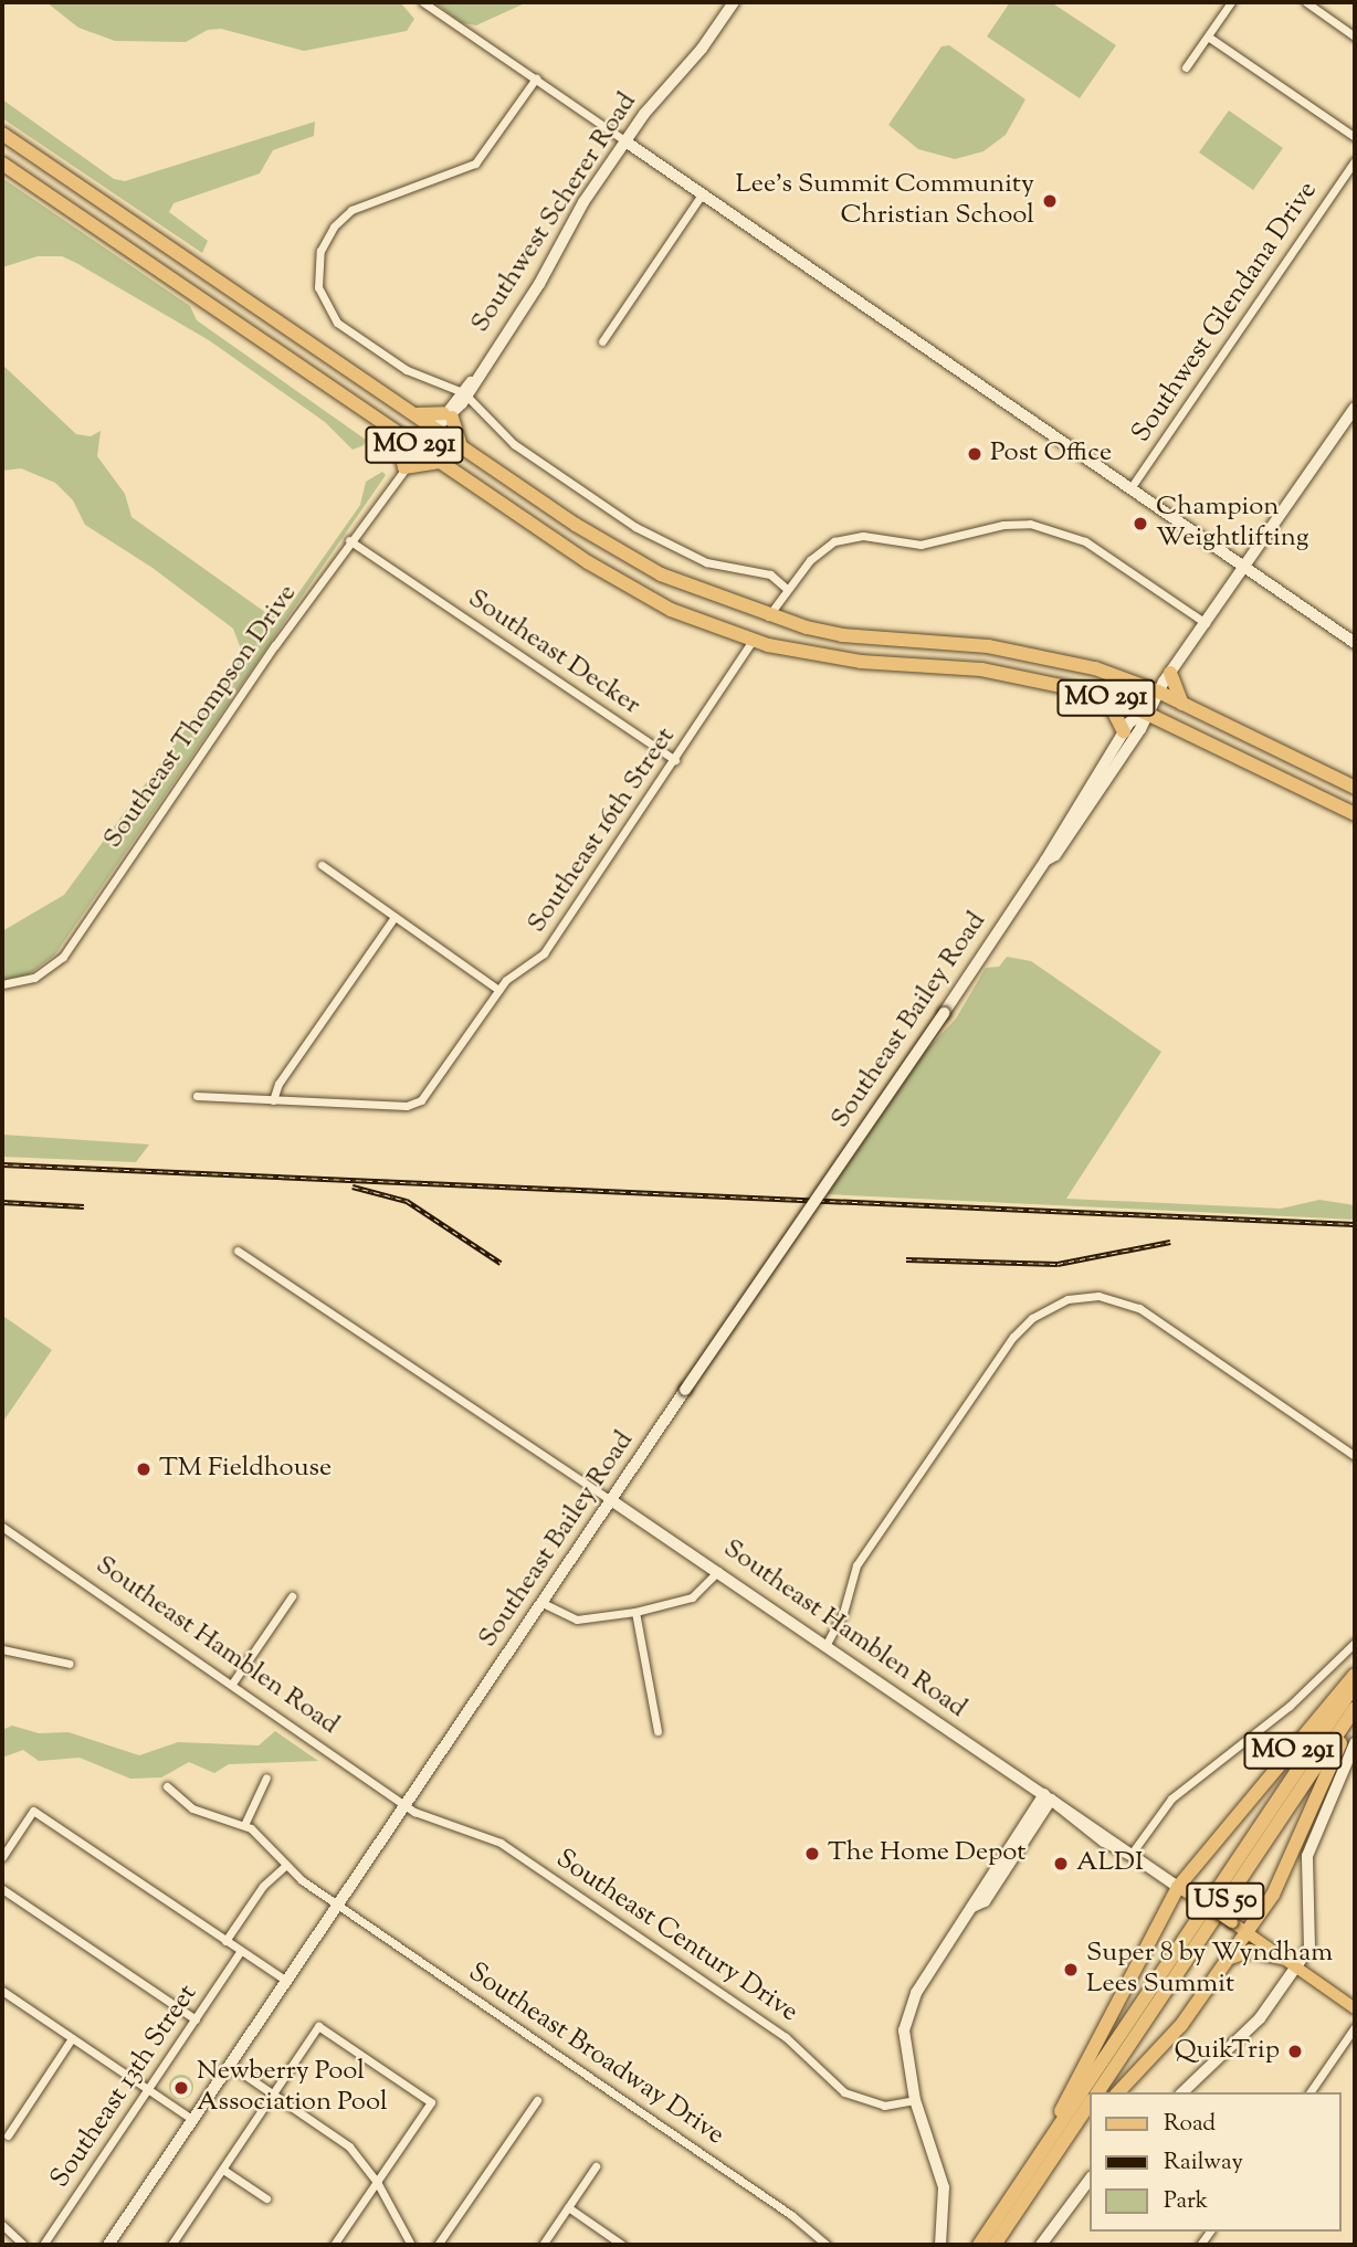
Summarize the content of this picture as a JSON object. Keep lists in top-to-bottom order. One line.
{"streets":{"highway":["MO 291","US 50"],"main road":["Southwest Scherer Road","Southeast Bailey Road","Southeast Hamblen Road"],"street":["Southwest Glendana Drive","Southeast Decker","Southeast Thompson Drive","Southeast 16th Street","Southeast Century Drive","Southeast Broadway Drive","Southeast 13th Street"]},"crossings":[["Southwest Scherer Road","MO 291"],["Southwest Scherer Road","Southeast Thompson Drive"],["MO 291","Southeast Thompson Drive"],["MO 291","Southeast 16th Street"],["MO 291","Southeast Bailey Road"],["MO 291","Southeast Hamblen Road"],["Southeast Decker","Southeast Thompson Drive"],["Southeast Decker","Southeast 16th Street"],["Southeast Bailey Road","Southeast Hamblen Road"],["Southeast Bailey Road","Southeast Century Drive"],["Southeast Bailey Road","Southeast Broadway Drive"],["Southeast Hamblen Road","Southeast Century Drive"]],"places":["Lee's Summit Community Christian School","Post Office","Champion Weightlifting","TM Fieldhouse","The Home Depot","ALDI","Super 8 by Wyndham Lees Summit","QuikTrip","Newberry Pool Association Pool"],"legend":["Road","Railway","Park"]}
